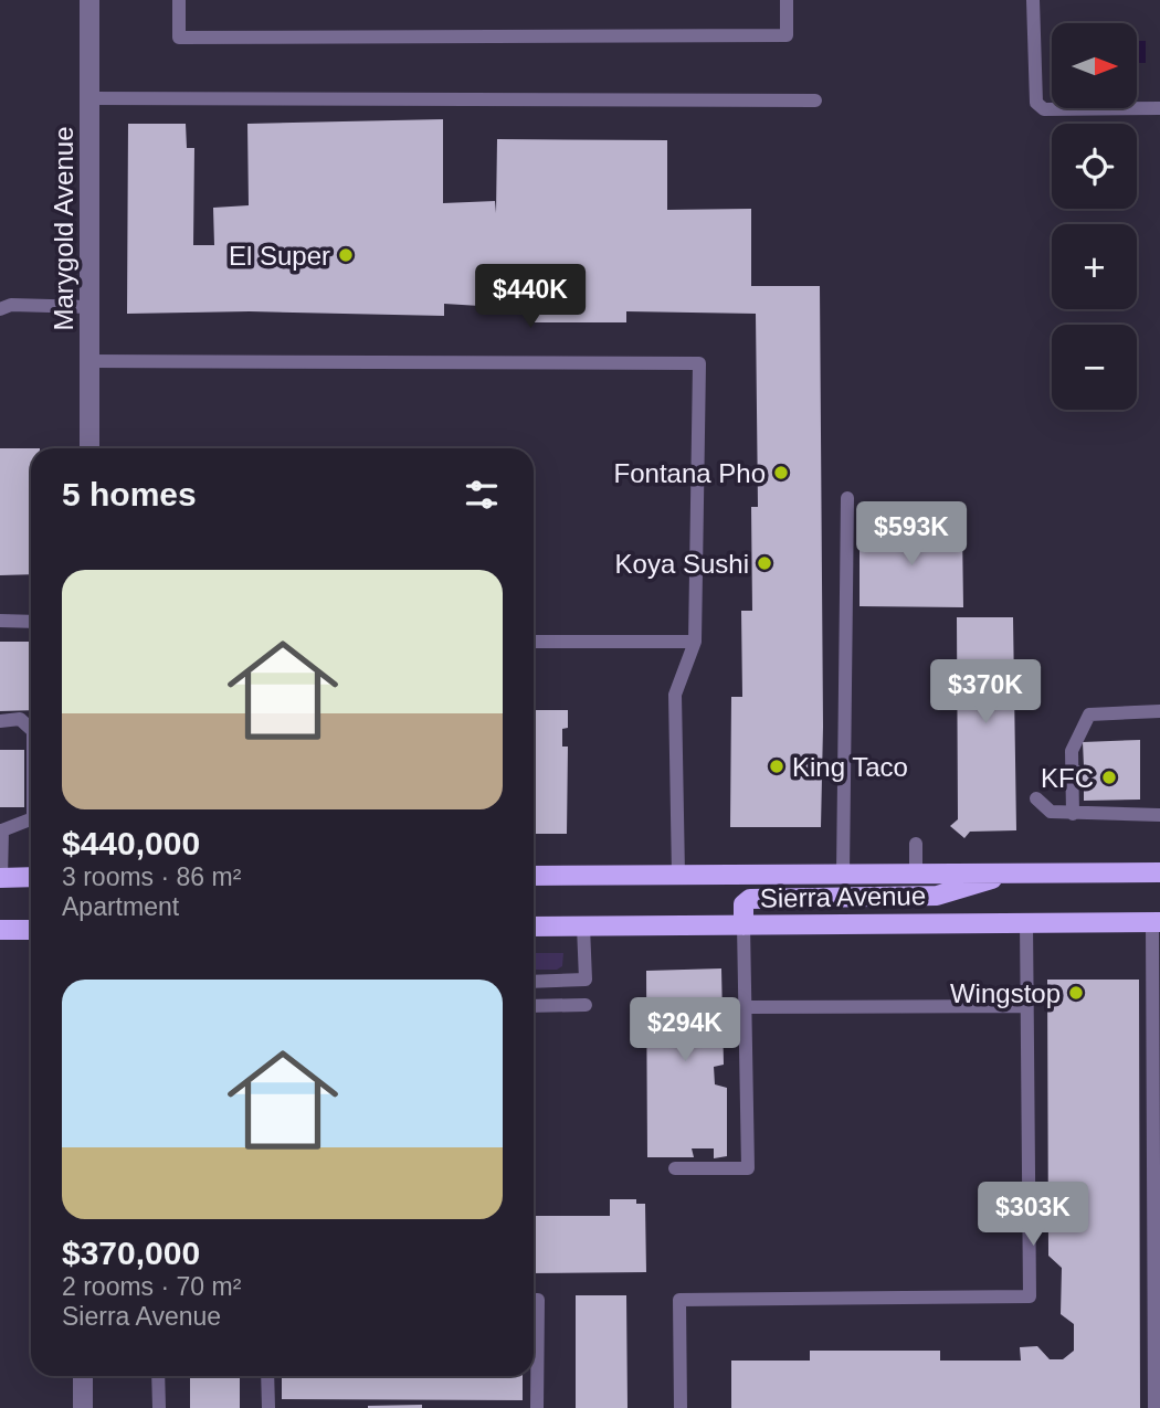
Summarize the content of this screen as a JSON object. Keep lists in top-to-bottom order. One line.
{"streets":{"main road":["Sierra Avenue"],"street":["Marygold Avenue"]},"places":["El Super","Fontana Pho","Koya Sushi","King Taco","KFC","Wingstop"],"north":"right","page":{"map_buttons":["+","−"],"price":["$440K","$593K","$370K","$294K","$303K"],"heading":"5 homes","list":[{"name":"$440,000","note":"3 rooms · 86 m² · Apartment"},{"name":"$370,000","note":"2 rooms · 70 m² · Sierra Avenue"}]}}
